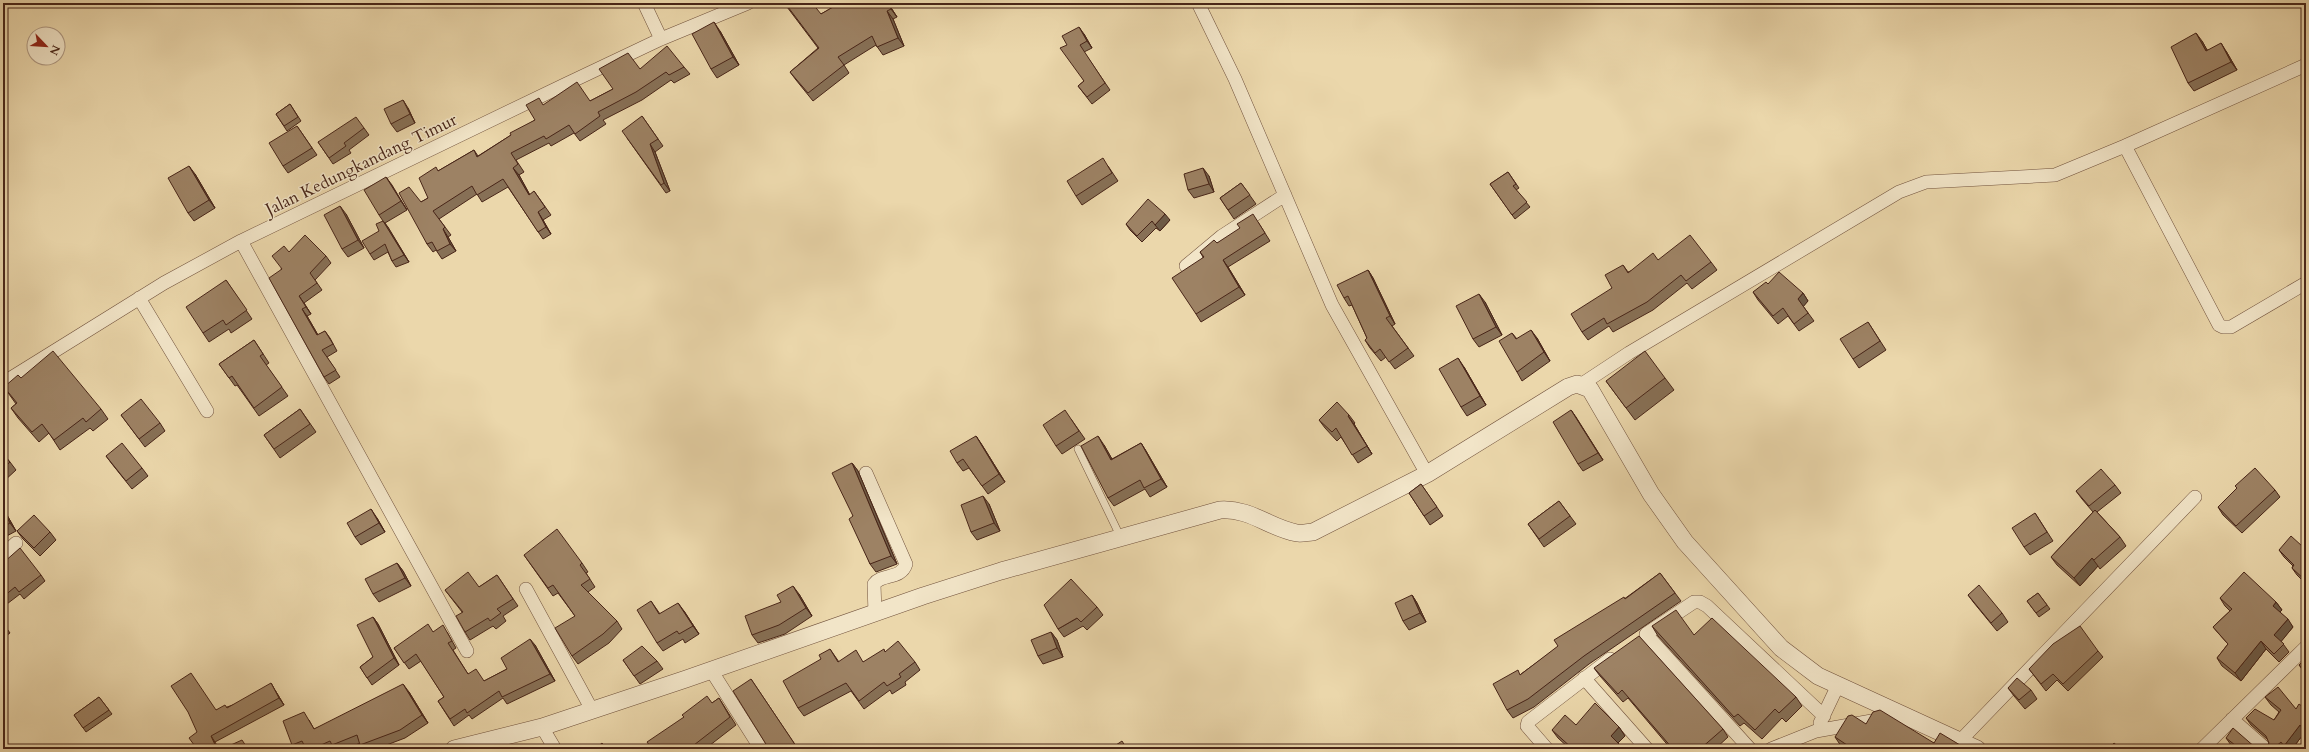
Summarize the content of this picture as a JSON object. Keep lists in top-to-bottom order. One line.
{"streets":{"street":["Jalan Kedungkandang Timur"]},"north":"bottom right"}
